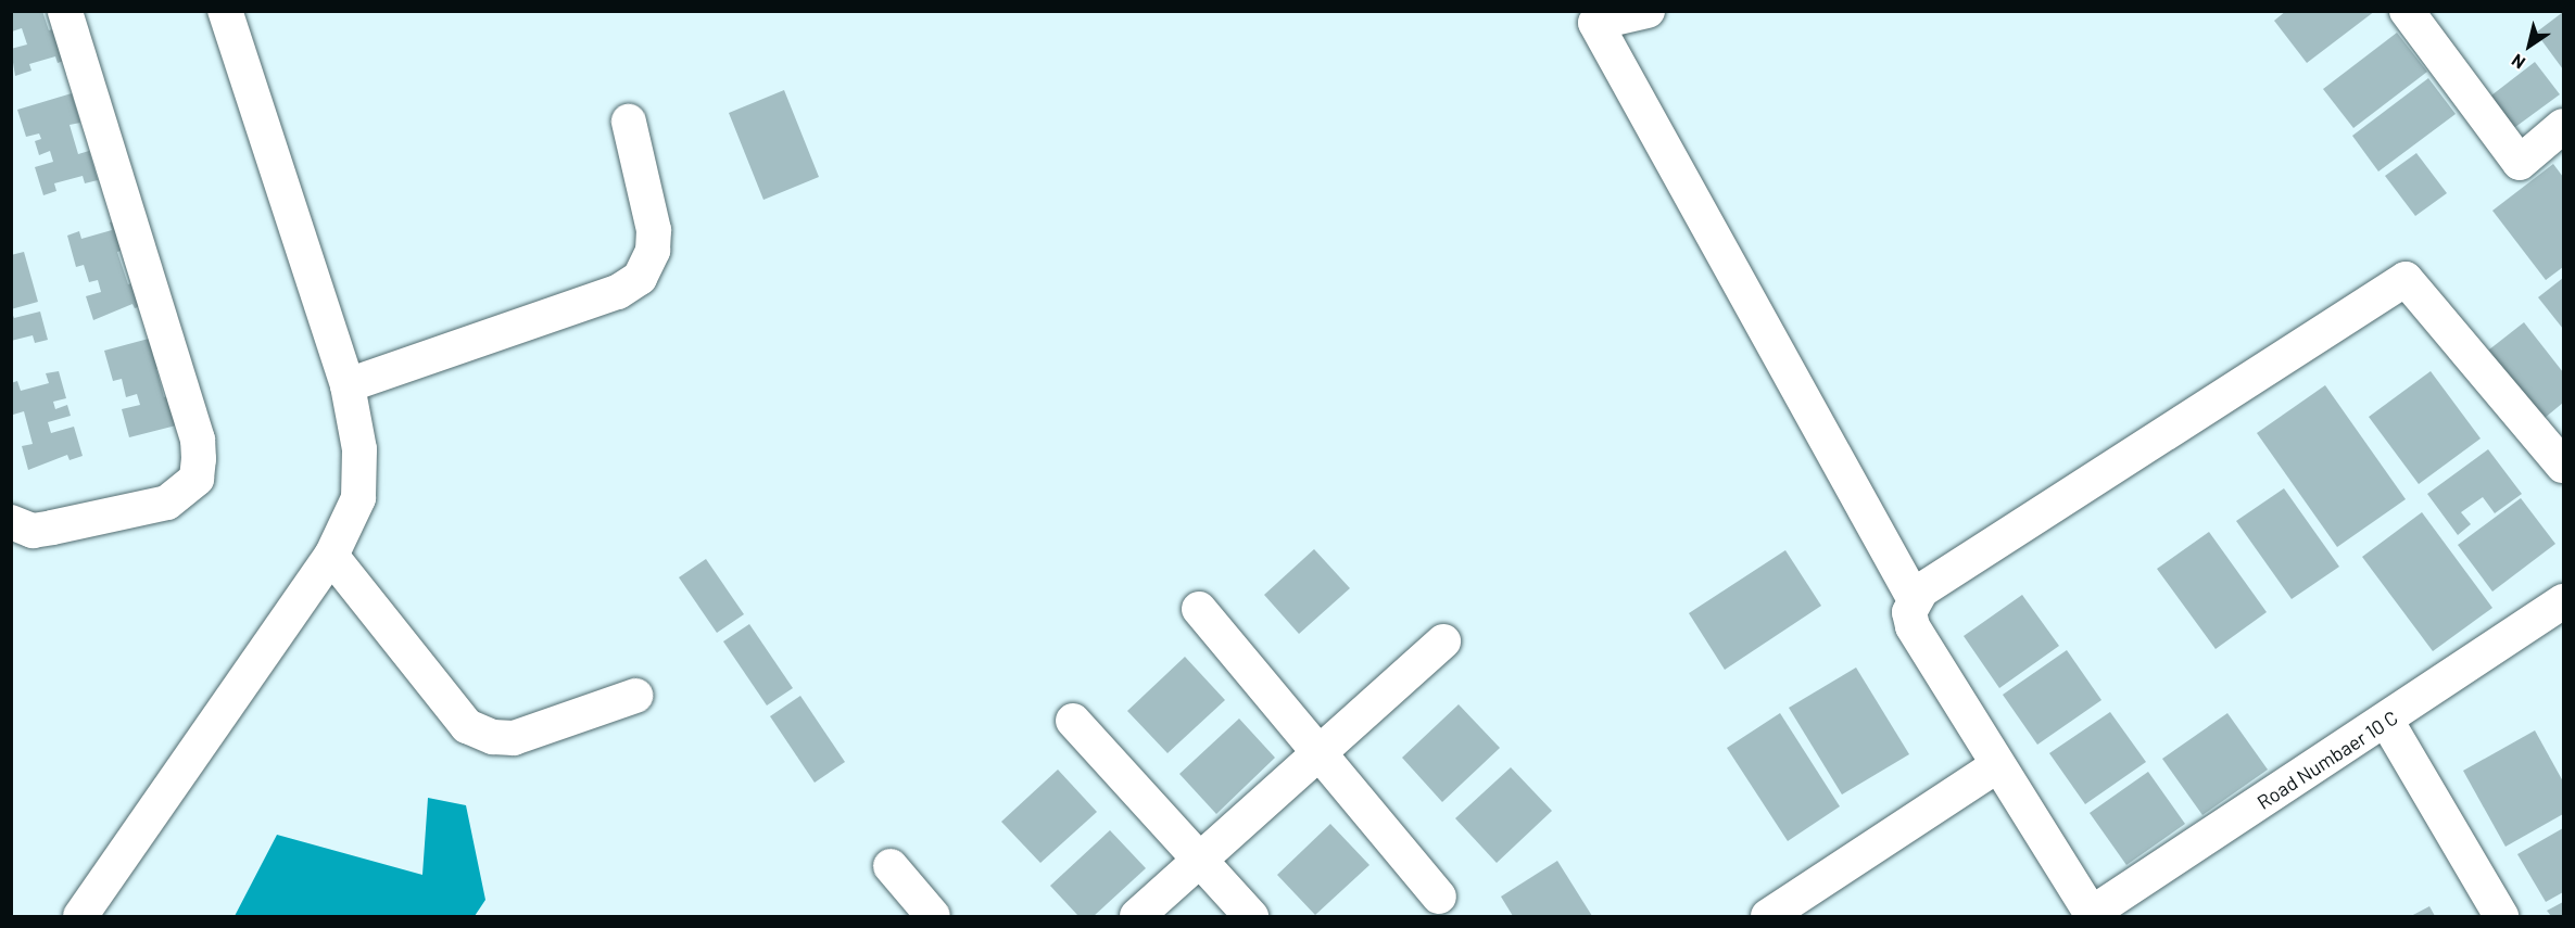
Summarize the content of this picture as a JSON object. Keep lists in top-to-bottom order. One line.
{"streets":{"street":["Road Numbaer 10 C"]},"north":"bottom left"}
